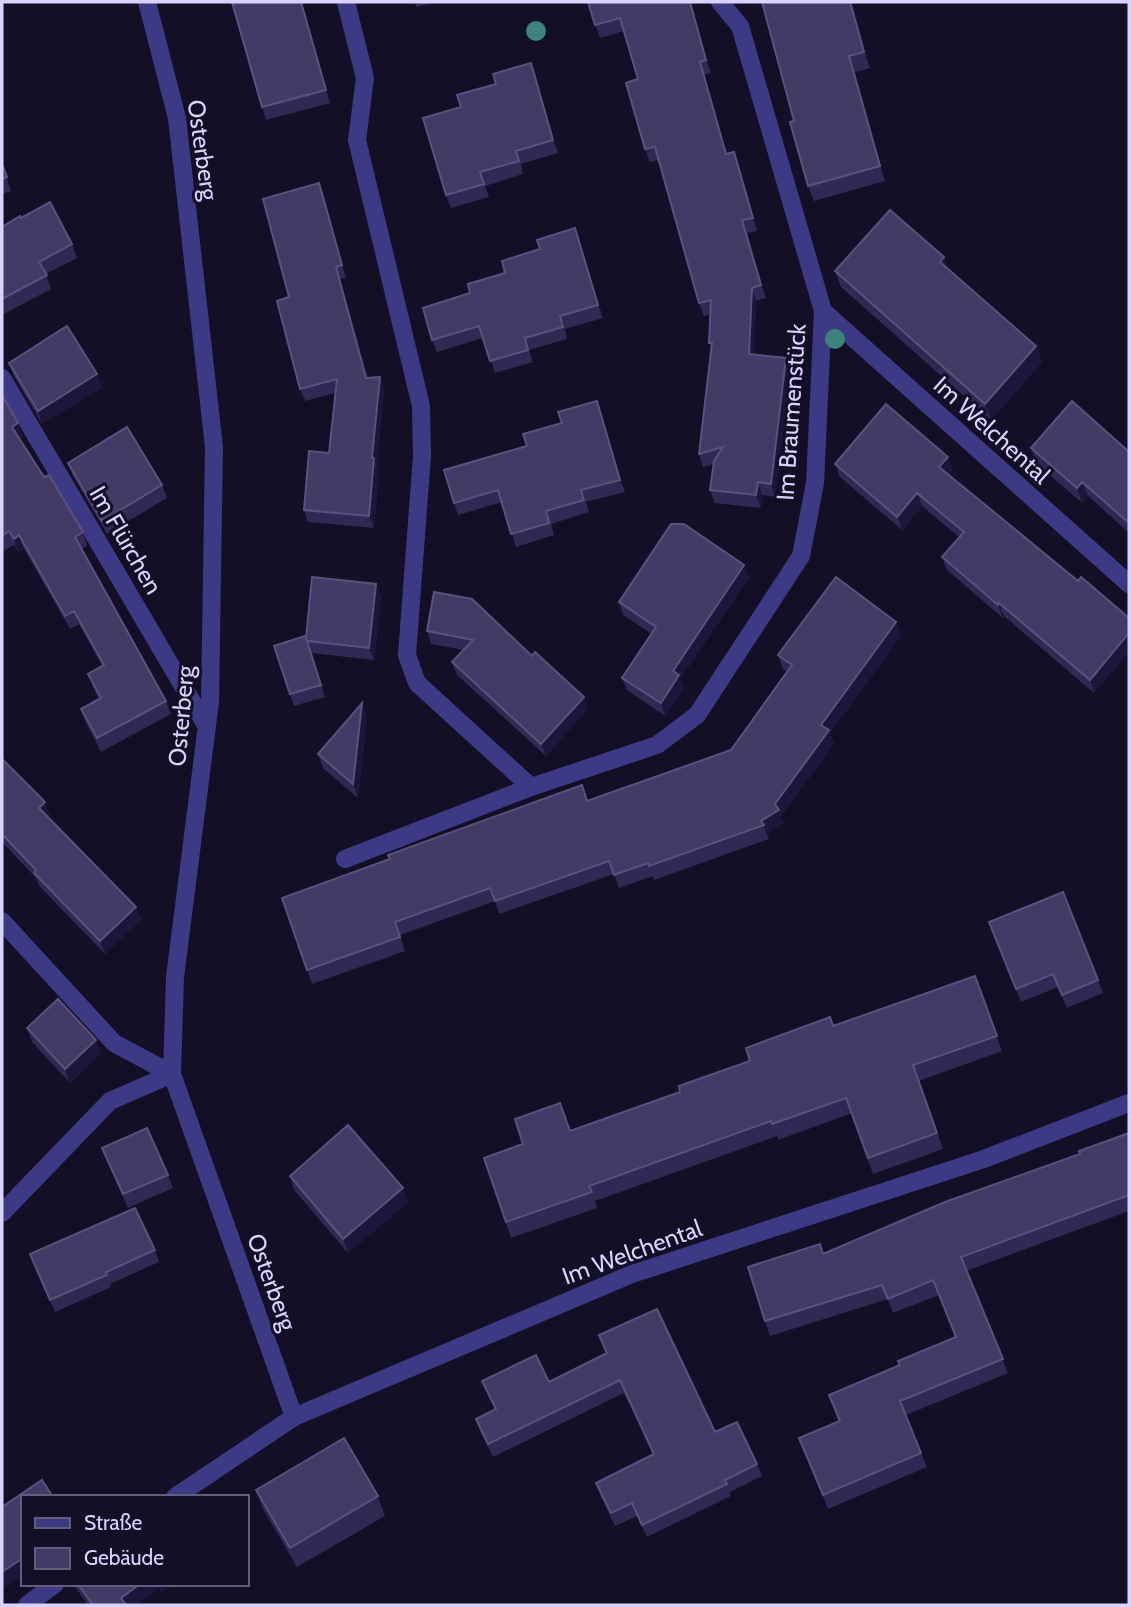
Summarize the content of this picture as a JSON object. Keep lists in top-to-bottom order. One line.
{"streets":{"street":["Osterberg","Im Braumenstück","Im Welchental","Im Flürchen"]},"crossings":[["Osterberg","Im Welchental"],["Osterberg","Im Flürchen"],["Im Braumenstück","Im Welchental"]],"legend":["Straße","Gebäude"]}
